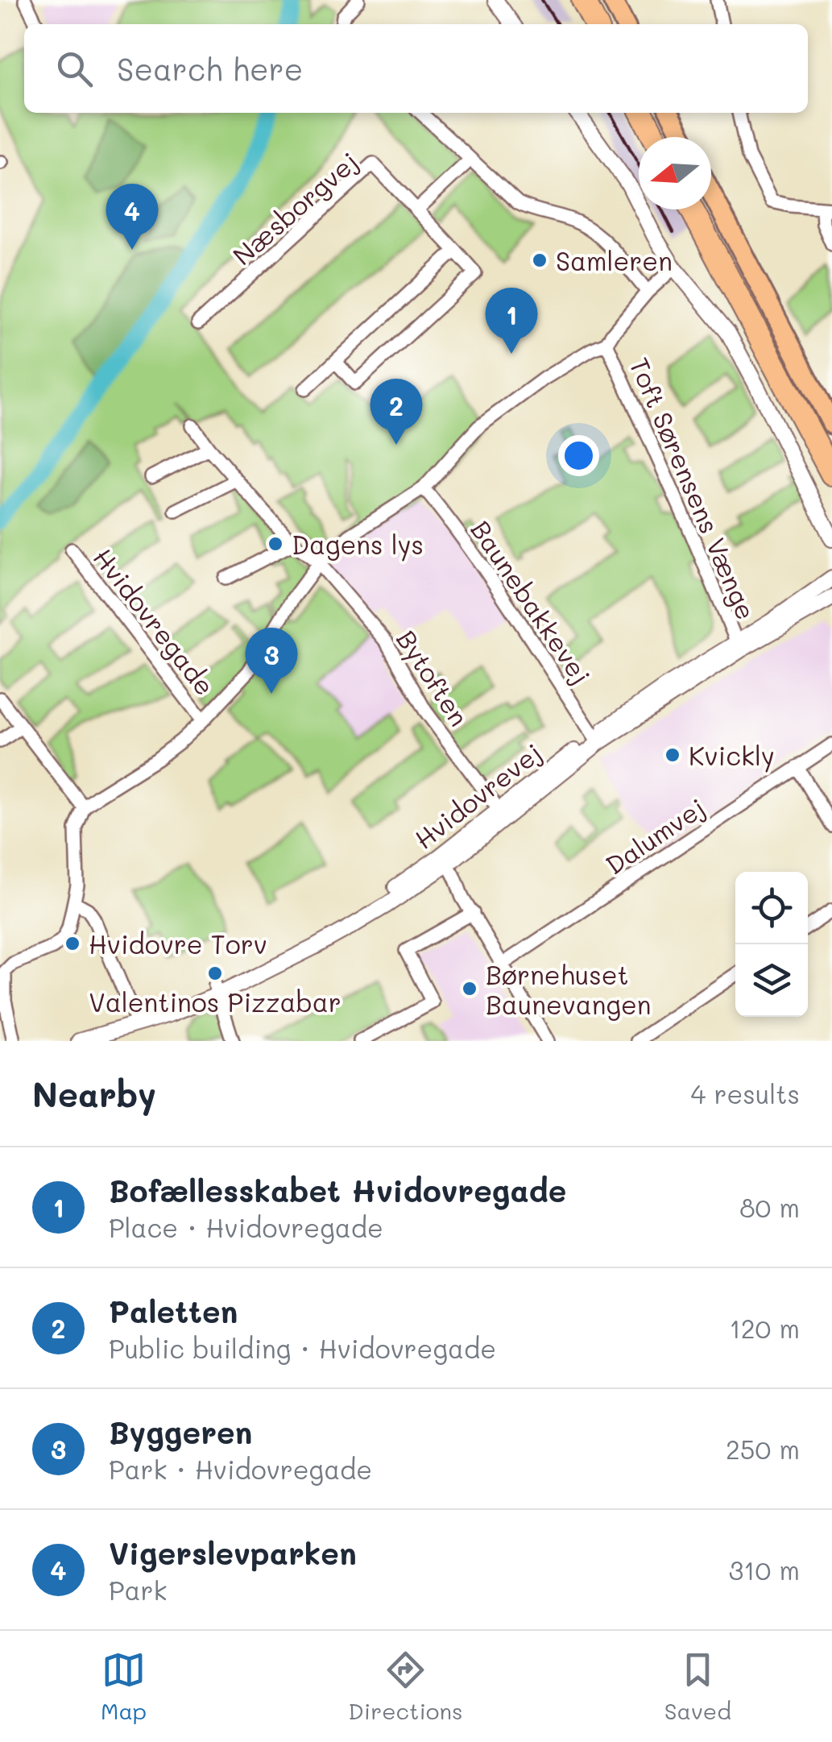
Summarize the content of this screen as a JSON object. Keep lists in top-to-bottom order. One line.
{"streets":{"street":["Næsborgvej","Toft Sørensens Vænge","Baunebakkevej","Hvidovregade","Bytoften","Hvidovrevej","Dalumvej"]},"crossings":[["Toft Sørensens Vænge","Hvidovregade"],["Toft Sørensens Vænge","Hvidovrevej"],["Baunebakkevej","Hvidovregade"],["Baunebakkevej","Hvidovrevej"],["Hvidovregade","Bytoften"],["Bytoften","Hvidovrevej"]],"places":["Samleren","Dagens lys","Kvickly","Hvidovre Torv","Valentinos Pizzabar","Børnehuset Baunevangen"],"north":"left","page":{"search":"Search here","pins":["4","1","2","3"],"heading":["Nearby","4 results"],"list":[{"mark":"1","name":"Bofællesskabet Hvidovregade","note":"Place · Hvidovregade","value":"80 m"},{"mark":"2","name":"Paletten","note":"Public building · Hvidovregade","value":"120 m"},{"mark":"3","name":"Byggeren","note":"Park · Hvidovregade","value":"250 m"},{"mark":"4","name":"Vigerslevparken","note":"Park","value":"310 m"}],"nav":["Map","Directions","Saved"]}}
